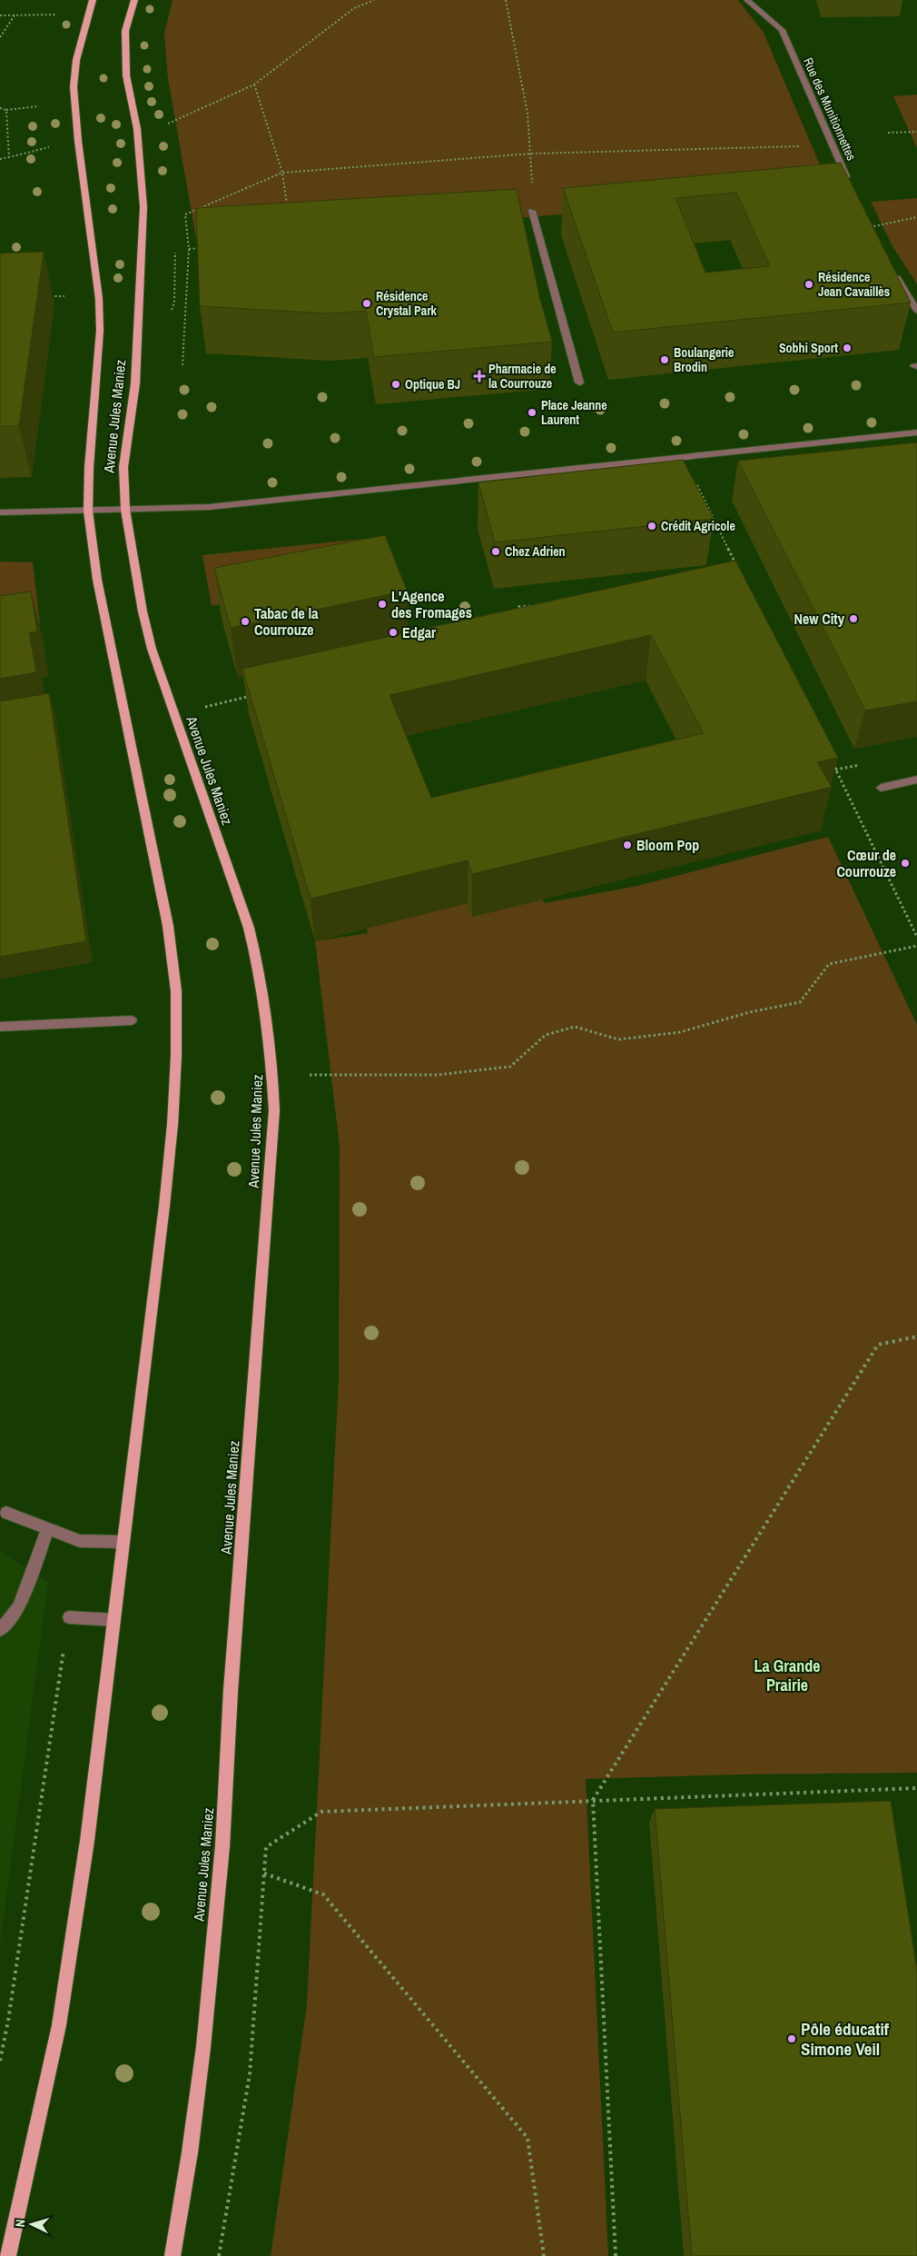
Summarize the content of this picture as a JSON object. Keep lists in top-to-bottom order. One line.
{"streets":{"main road":["Avenue Jules Maniez"],"street":["Rue des Munitionnettes"]},"districts":["La Grande Prairie"],"places":{"other":["Résidence Jean Cavaillès","Résidence Crystal Park","Sobhi Sport","Boulangerie Brodin","Optique BJ","Place Jeanne Laurent","Crédit Agricole","Chez Adrien","L'Agence des Fromages","New City","Tabac de la Courrouze","Edgar","Bloom Pop","Cœur de Courrouze","Pôle éducatif Simone Veil"],"health":["Pharmacie de la Courrouze"]},"north":"left"}
